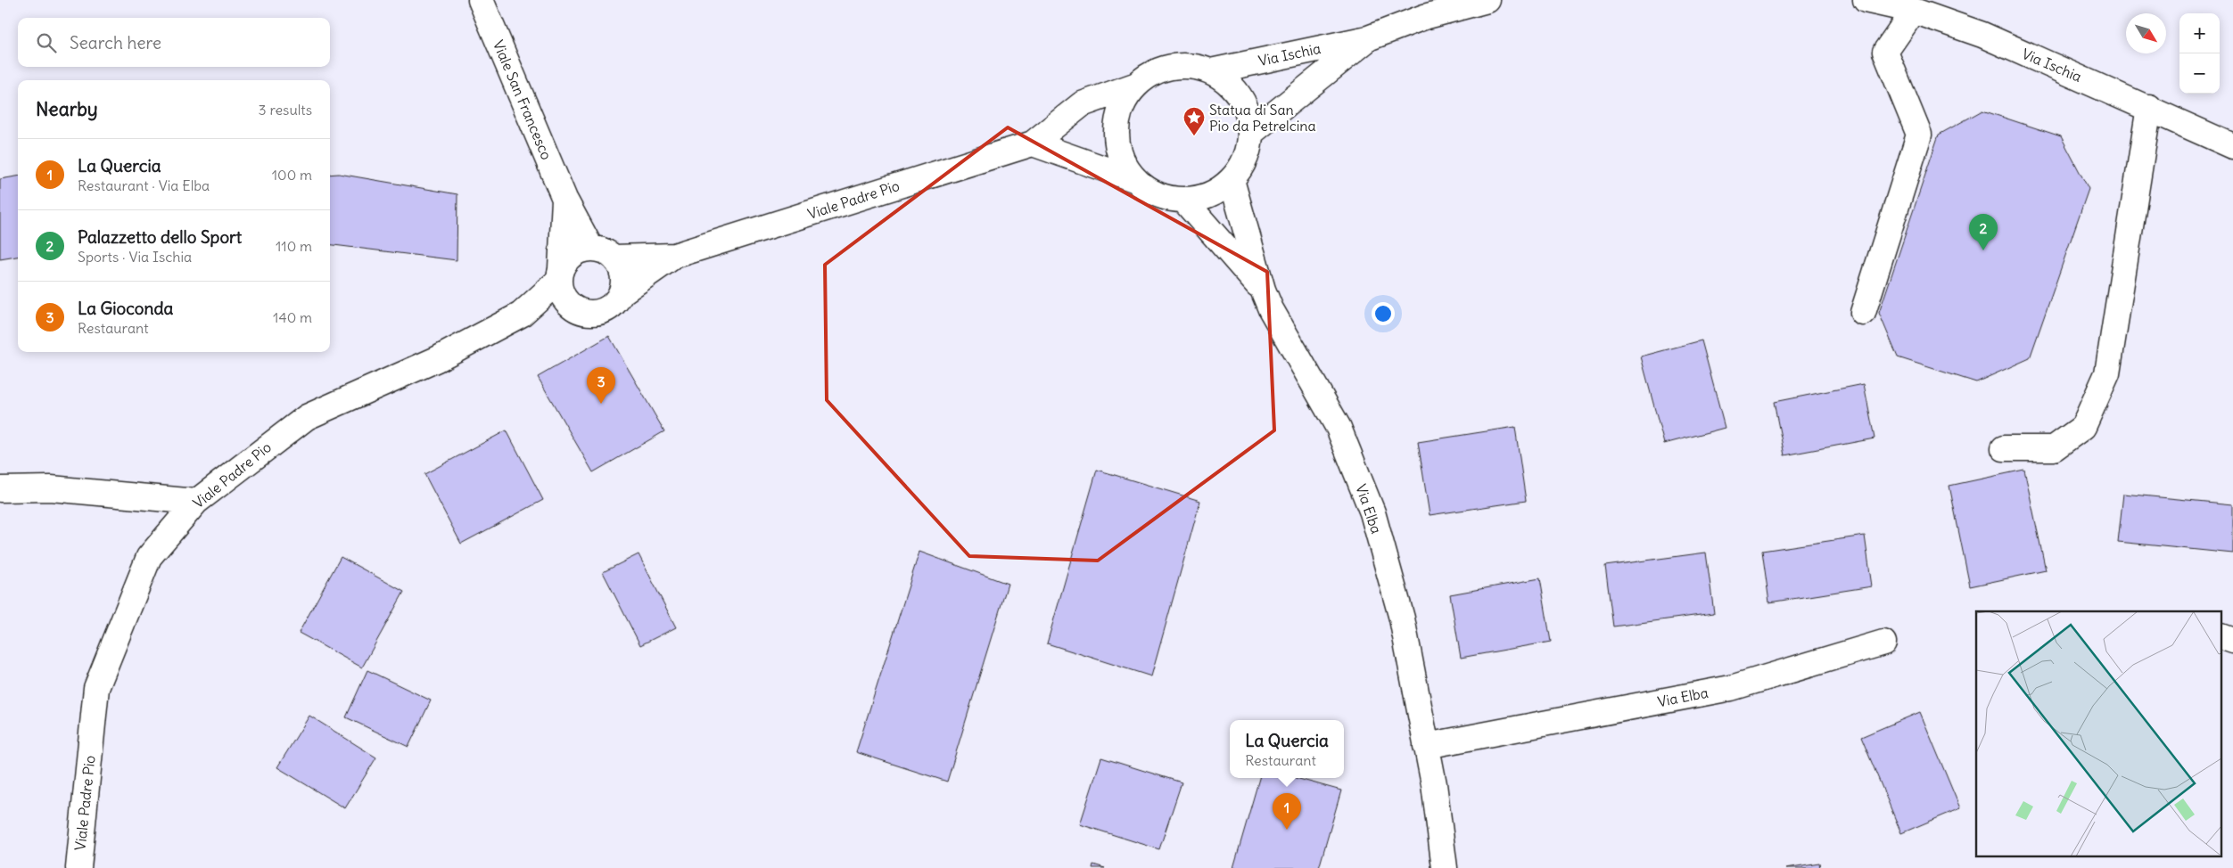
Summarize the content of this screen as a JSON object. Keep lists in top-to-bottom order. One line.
{"streets":{"street":["Via Ischia","Viale San Francesco","Viale Padre Pio","Via Elba"]},"crossings":[["Via Ischia","Viale Padre Pio"],["Via Ischia","Via Elba"],["Viale San Francesco","Viale Padre Pio"],["Viale Padre Pio","Via Elba"]],"places":{"place":["Statua di San Pio da Petrelcina"]},"north":"bottom right","page":{"map_buttons":["+","−"],"search":"Search here","heading":["Nearby","3 results"],"list":[{"mark":"1","name":"La Quercia","note":"Restaurant · Via Elba","value":"100 m"},{"mark":"2","name":"Palazzetto dello Sport","note":"Sports · Via Ischia","value":"110 m"},{"mark":"3","name":"La Gioconda","note":"Restaurant","value":"140 m"}],"pins":["2","3","1"],"popup":["La Quercia","Restaurant"]}}
